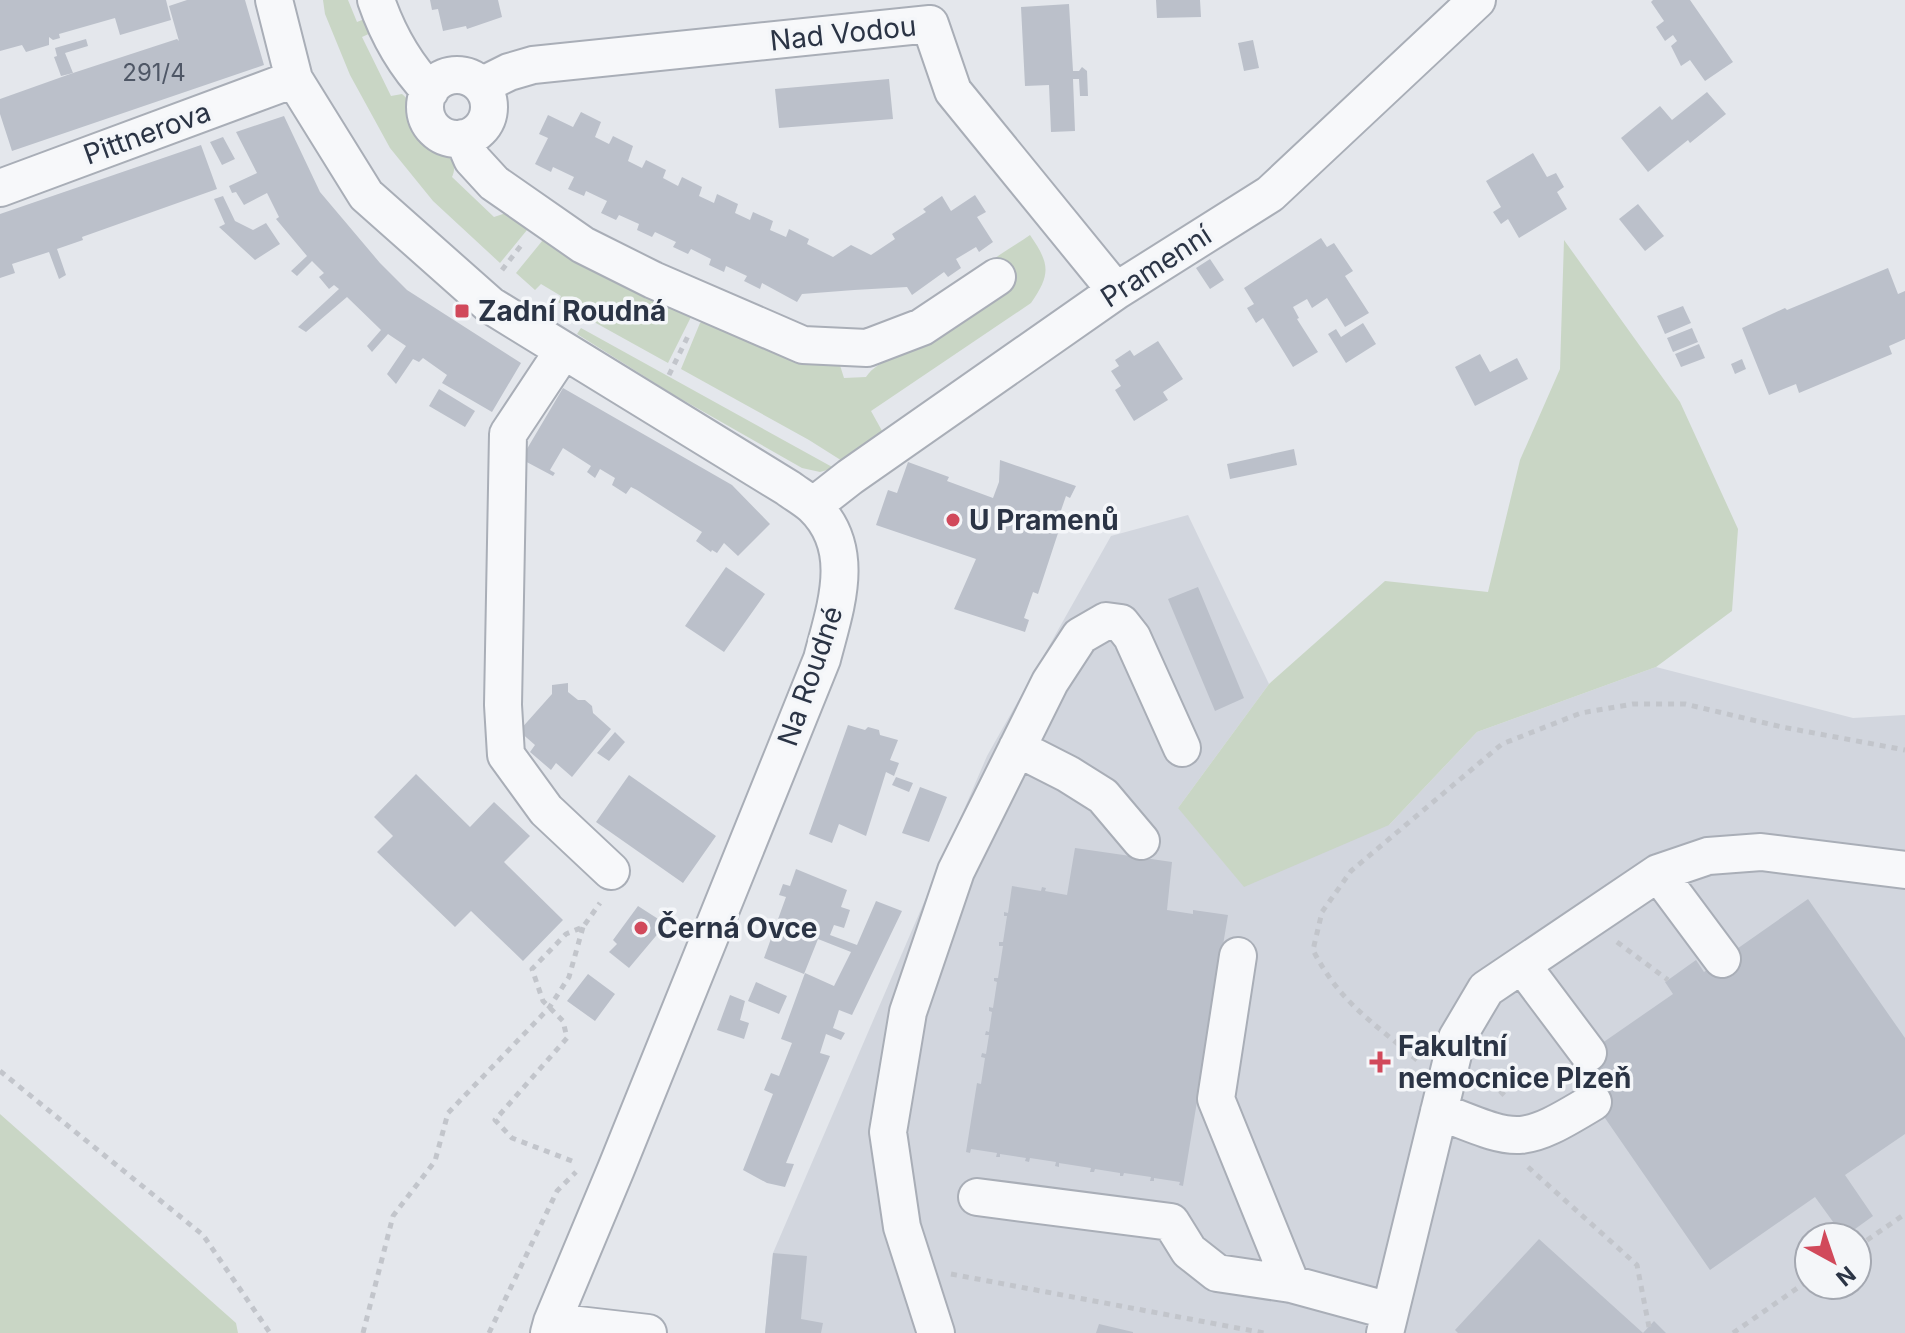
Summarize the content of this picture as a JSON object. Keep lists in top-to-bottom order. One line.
{"streets":{"street":["Nad Vodou","Pittnerova","Pramenní","Na Roudné"]},"crossings":[["Nad Vodou","Pramenní"],["Pittnerova","Na Roudné"],["Pramenní","Na Roudné"]],"places":{"transit":["Zadní Roudná"],"other":["U Pramenů","Černá Ovce"],"health":["Fakultní nemocnice Plzeň"]},"house_numbers":["291/4"],"north":"bottom right"}
